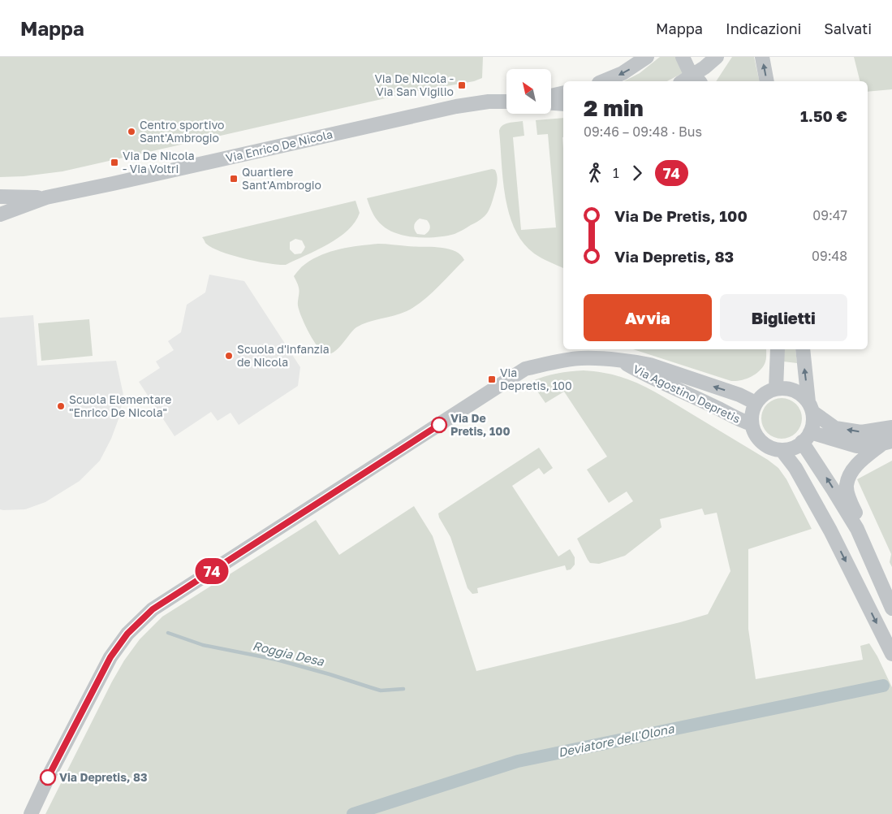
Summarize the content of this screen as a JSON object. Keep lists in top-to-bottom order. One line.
{"streets":{"street":["Via Enrico De Nicola","Via Agostino Depretis"]},"water":["Roggia Desa","Deviatore dell'Olona"],"places":{"transit":["Via De Nicola - Via San Vigilio","Via De Nicola - Via Voltri","Quartiere Sant'Ambrogio","Via Depretis, 100"],"other":["Centro sportivo Sant'Ambrogio","Scuola d'infanzia de Nicola","Scuola Elementare \"Enrico De Nicola\"","Via De Pretis, 100","Via Depretis, 83"]},"lines":["bus line 74"],"north":"top left","page":{"header":"Mappa","nav":["Mappa","Indicazioni","Salvati"],"on_map":"74","heading":["2 min","09:46 – 09:48 · Bus","1.50 €"],"legs":["1","74"],"list":[{"name":"Via De Pretis, 100","value":"09:47"},{"name":"Via Depretis, 83","value":"09:48"}],"buttons":["Avvia","Biglietti"]}}
